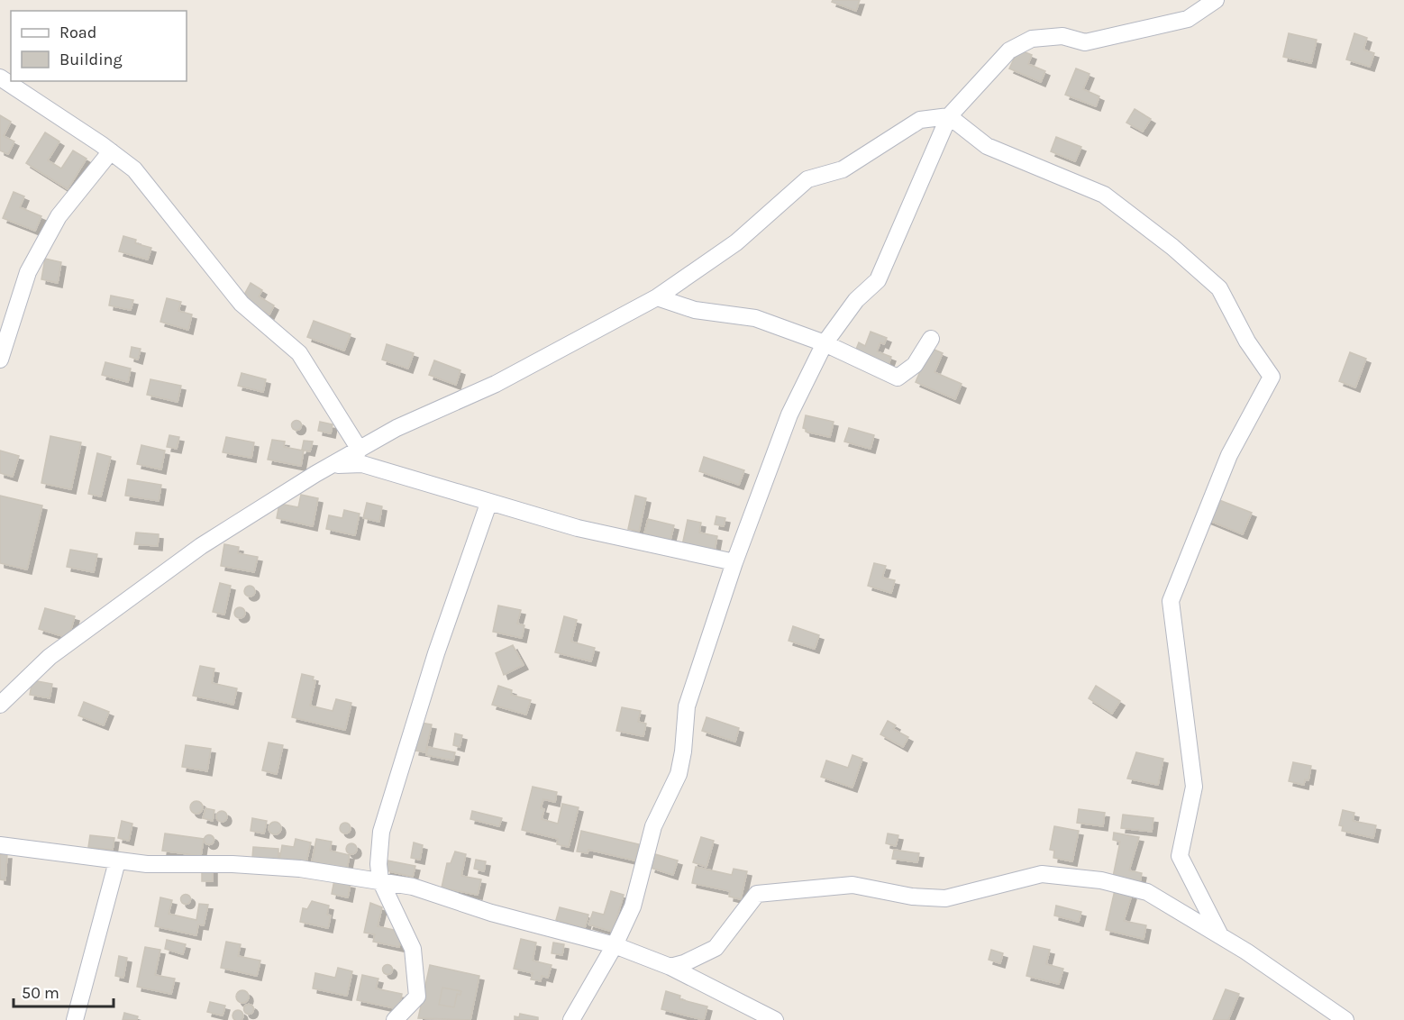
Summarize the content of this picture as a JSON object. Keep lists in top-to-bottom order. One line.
{"legend":["Road","Building"],"scale_bar":"50 m"}
